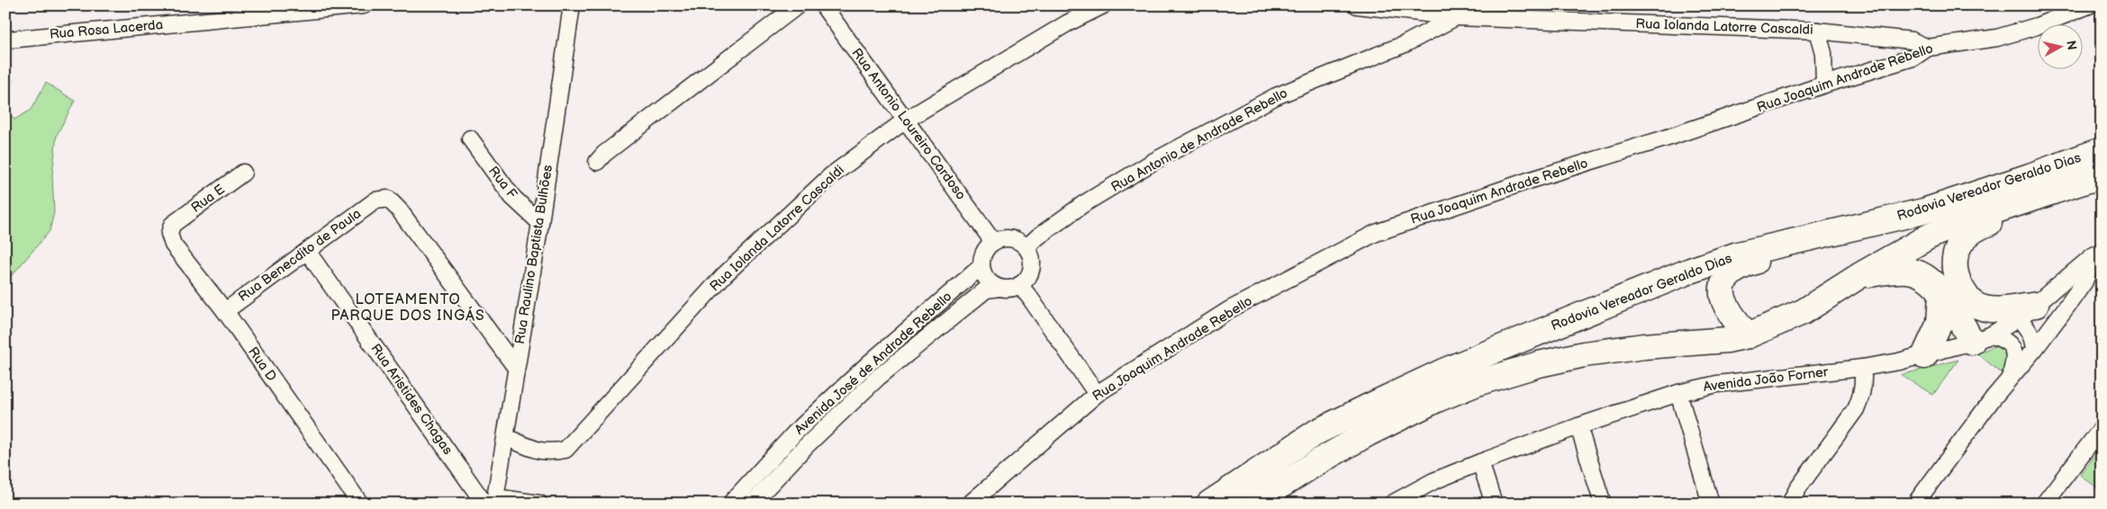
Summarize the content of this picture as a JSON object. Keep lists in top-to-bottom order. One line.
{"streets":{"main road":["Rodovia Vereador Geraldo Dias"],"street":["Rua Iolanda Latorre Cascaldi","Rua Rosa Lacerda","Rua Joaquim Andrade Rebello","Rua Antonio Loureiro Cardoso","Rua Antonio de Andrade Rebello","Rua F","Rua E","Rua Raulino Baptista Bulhões","Rua Benecdito de Paula","Avenida José de Andrade Rebello","Rua D","Avenida João Forner","Rua Aristides Chagas"]},"crossings":[["Rua Iolanda Latorre Cascaldi","Rua Joaquim Andrade Rebello"],["Rua Iolanda Latorre Cascaldi","Rua Antonio Loureiro Cardoso"],["Rua Iolanda Latorre Cascaldi","Rua Antonio de Andrade Rebello"],["Rua Iolanda Latorre Cascaldi","Rua Raulino Baptista Bulhões"],["Rua Antonio Loureiro Cardoso","Rua Antonio de Andrade Rebello"],["Rua Antonio Loureiro Cardoso","Avenida José de Andrade Rebello"],["Rua Antonio de Andrade Rebello","Avenida José de Andrade Rebello"],["Rua F","Rua Raulino Baptista Bulhões"],["Rua E","Rua D"],["Rua Raulino Baptista Bulhões","Rua Benecdito de Paula"],["Rua Raulino Baptista Bulhões","Rua Aristides Chagas"],["Rua Benecdito de Paula","Rua D"],["Rua Benecdito de Paula","Rua Aristides Chagas"]],"districts":["LOTEAMENTO PARQUE DOS INGÁS"],"north":"right"}
